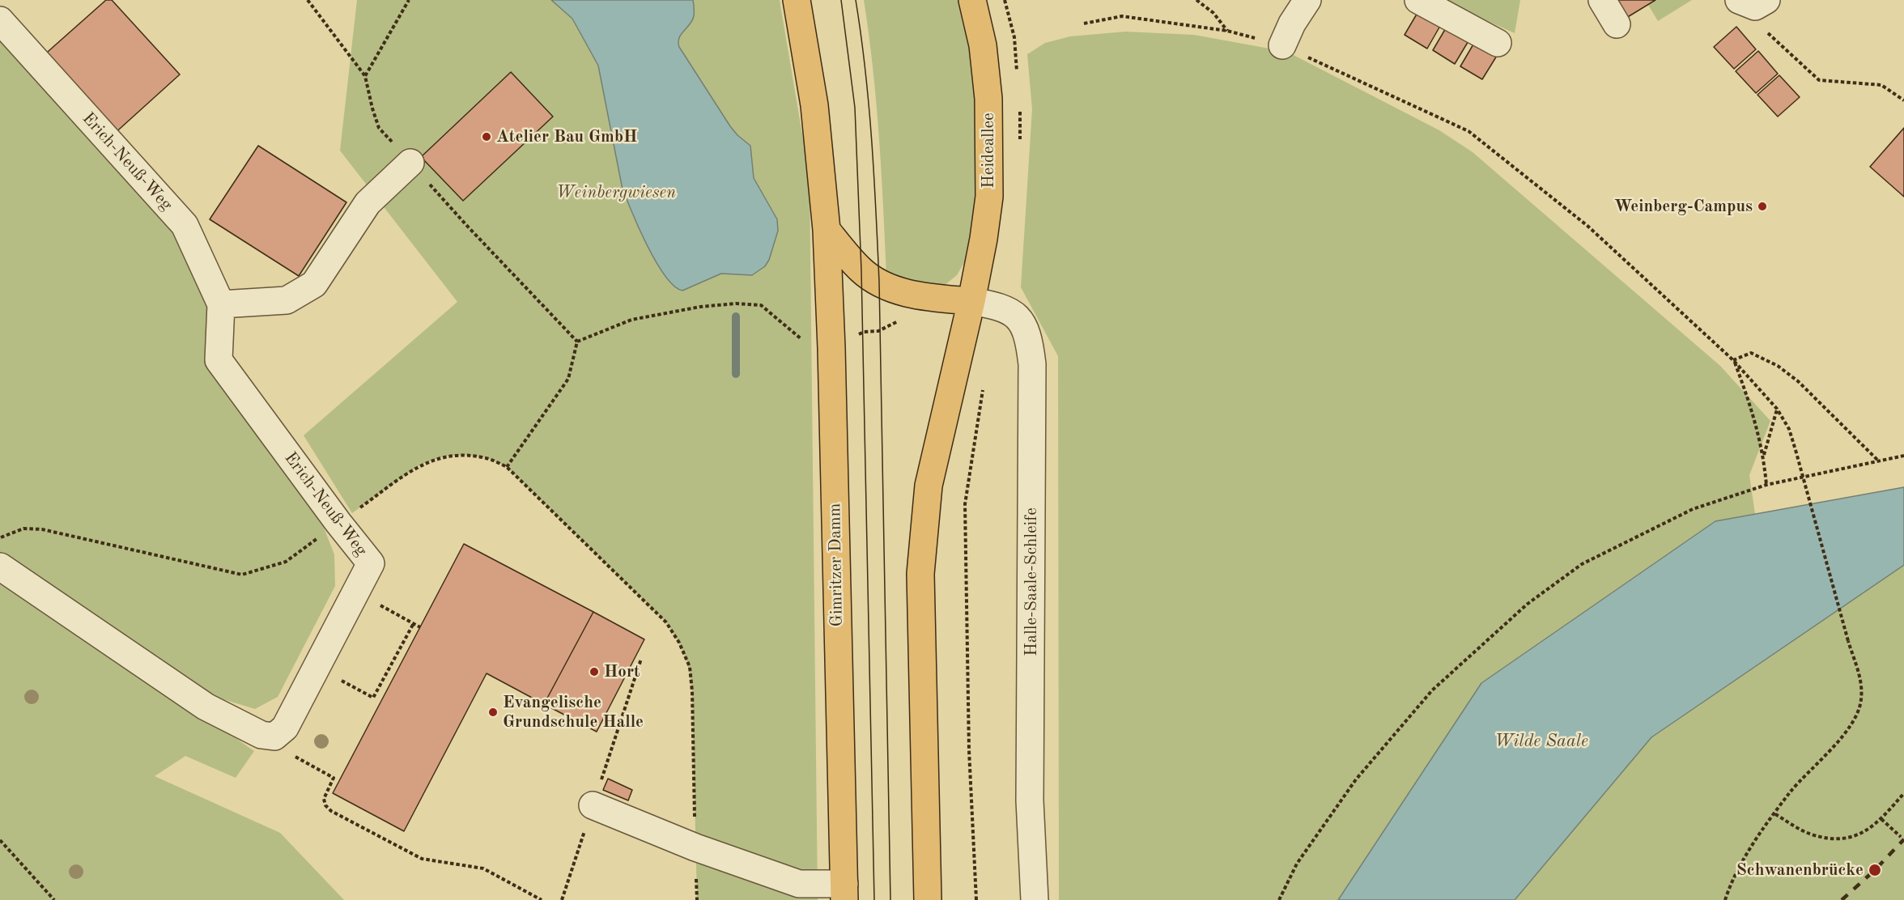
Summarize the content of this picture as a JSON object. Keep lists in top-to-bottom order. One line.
{"streets":{"main road":["Heideallee","Gimritzer Damm"],"street":["Erich-Neuß-Weg","Halle-Saale-Schleife"]},"crossings":[["Heideallee","Halle-Saale-Schleife"]],"water":["Wilde Saale"],"parks":["Weinbergwiesen"],"places":["Atelier Bau GmbH","Weinberg-Campus","Hort","Evangelische Grundschule Halle","Schwanenbrücke"]}
